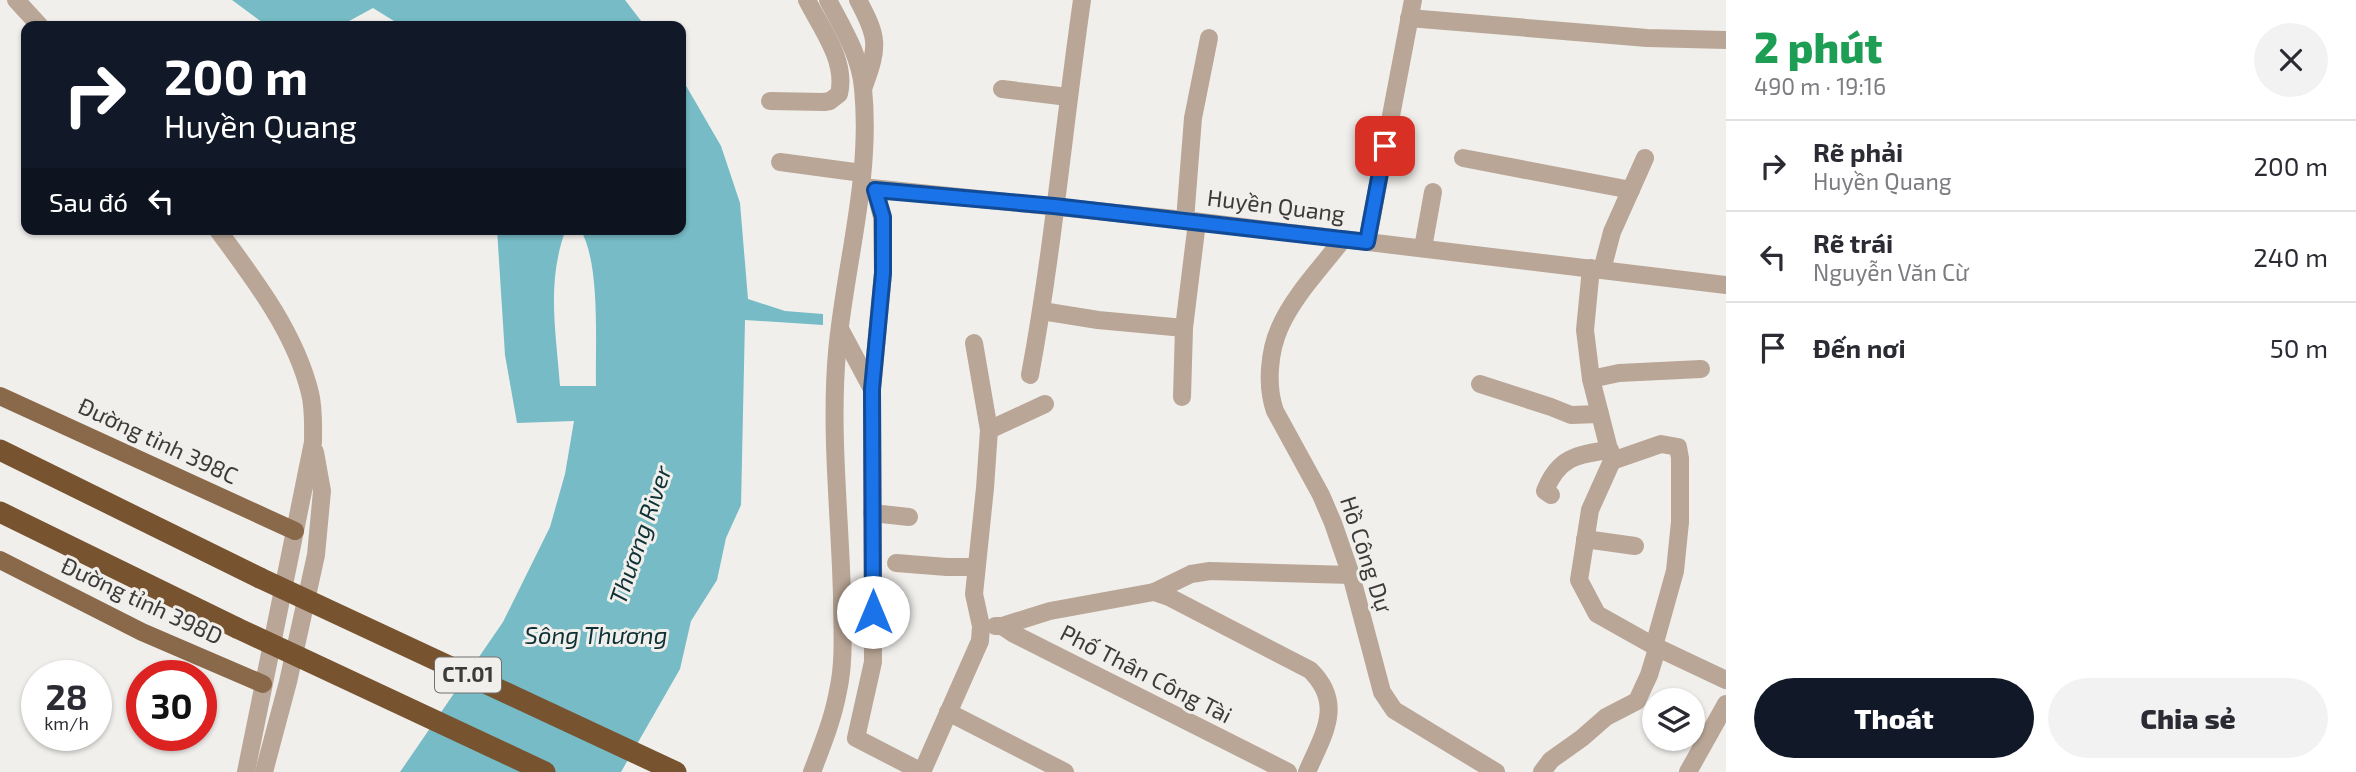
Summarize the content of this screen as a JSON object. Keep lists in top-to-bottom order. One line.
{"streets":{"highway":["CT.01"],"main road":["Đường tỉnh 398C","Đường tỉnh 398D"],"street":["Huyền Quang","Hồ Công Dự","Phố Thân Công Tài"]},"crossings":[["Huyền Quang","Hồ Công Dự"]],"water":["Thương River","Sông Thương"],"page":{"heading":["2 phút","490 m · 19:16"],"turn":["200 m","Huyền Quang"],"list":[{"name":"Rẽ phải","note":"Huyền Quang","value":"200 m"},{"name":"Rẽ trái","note":"Nguyễn Văn Cừ","value":"240 m"},{"name":"Đến nơi","value":"50 m"}],"then":"Sau đó","speed":"28 km/h","limit":"30","buttons":["Thoát","Chia sẻ"]}}
